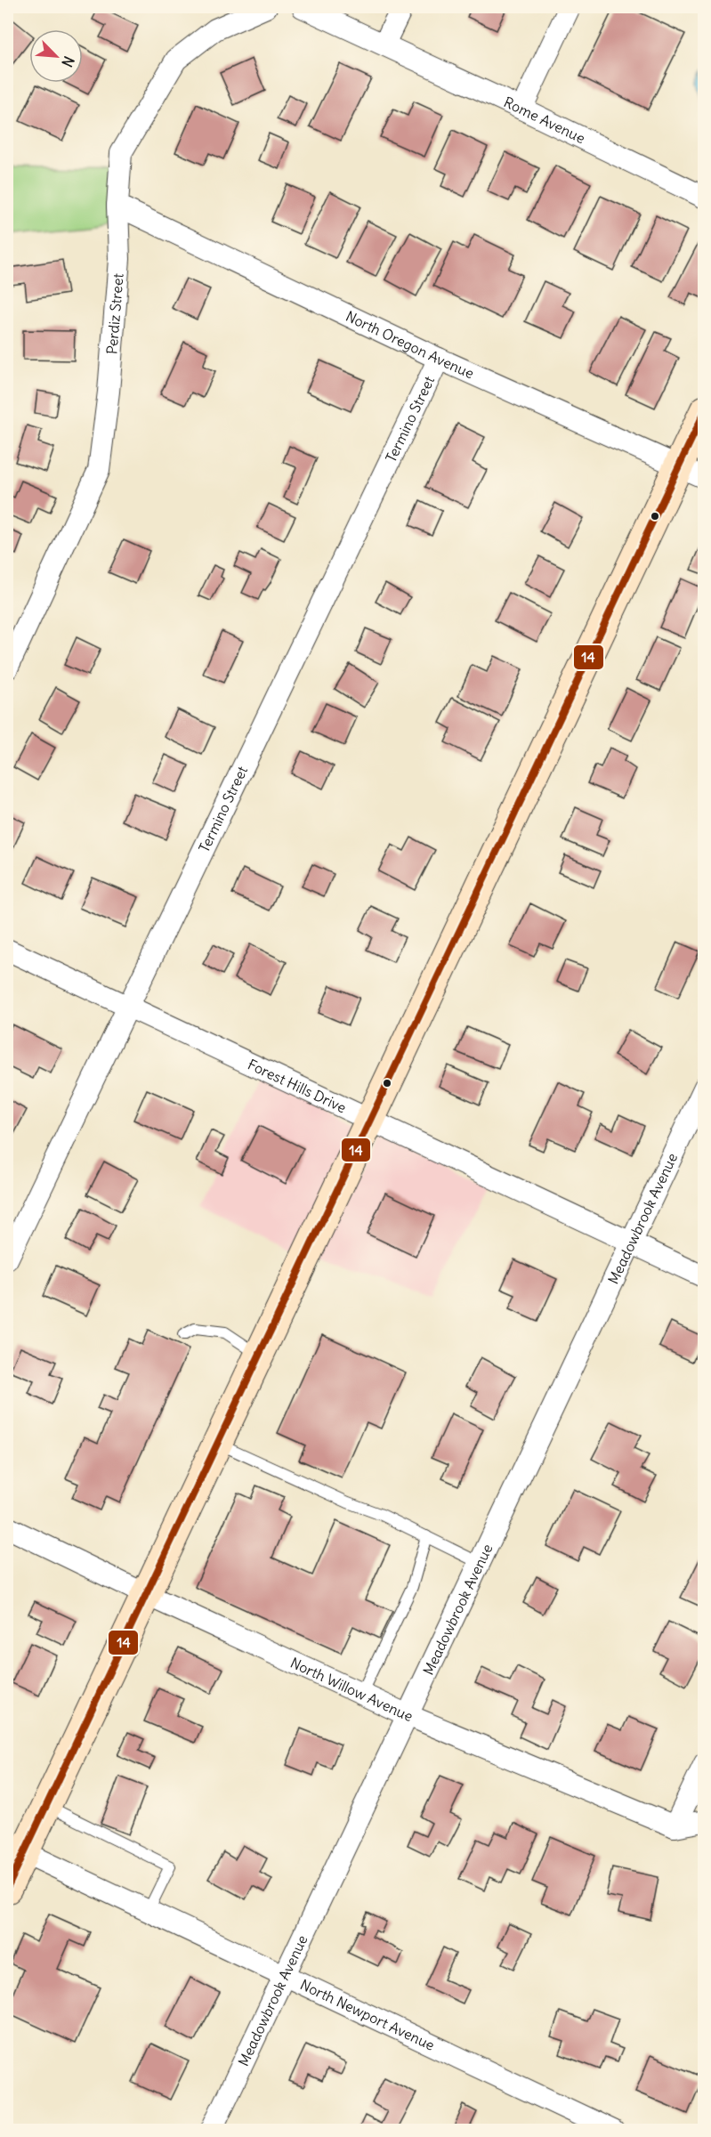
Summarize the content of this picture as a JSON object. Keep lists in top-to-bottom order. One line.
{"streets":{"street":["Rome Avenue","Perdiz Street","North Oregon Avenue","Termino Street","Forest Hills Drive","Meadowbrook Avenue","North Willow Avenue","North Newport Avenue"]},"crossings":[["Perdiz Street","North Oregon Avenue"],["North Oregon Avenue","Termino Street"],["Termino Street","Forest Hills Drive"],["Forest Hills Drive","Meadowbrook Avenue"],["Meadowbrook Avenue","North Willow Avenue"],["Meadowbrook Avenue","North Newport Avenue"]],"lines":["transit line 14"],"north":"bottom right"}
